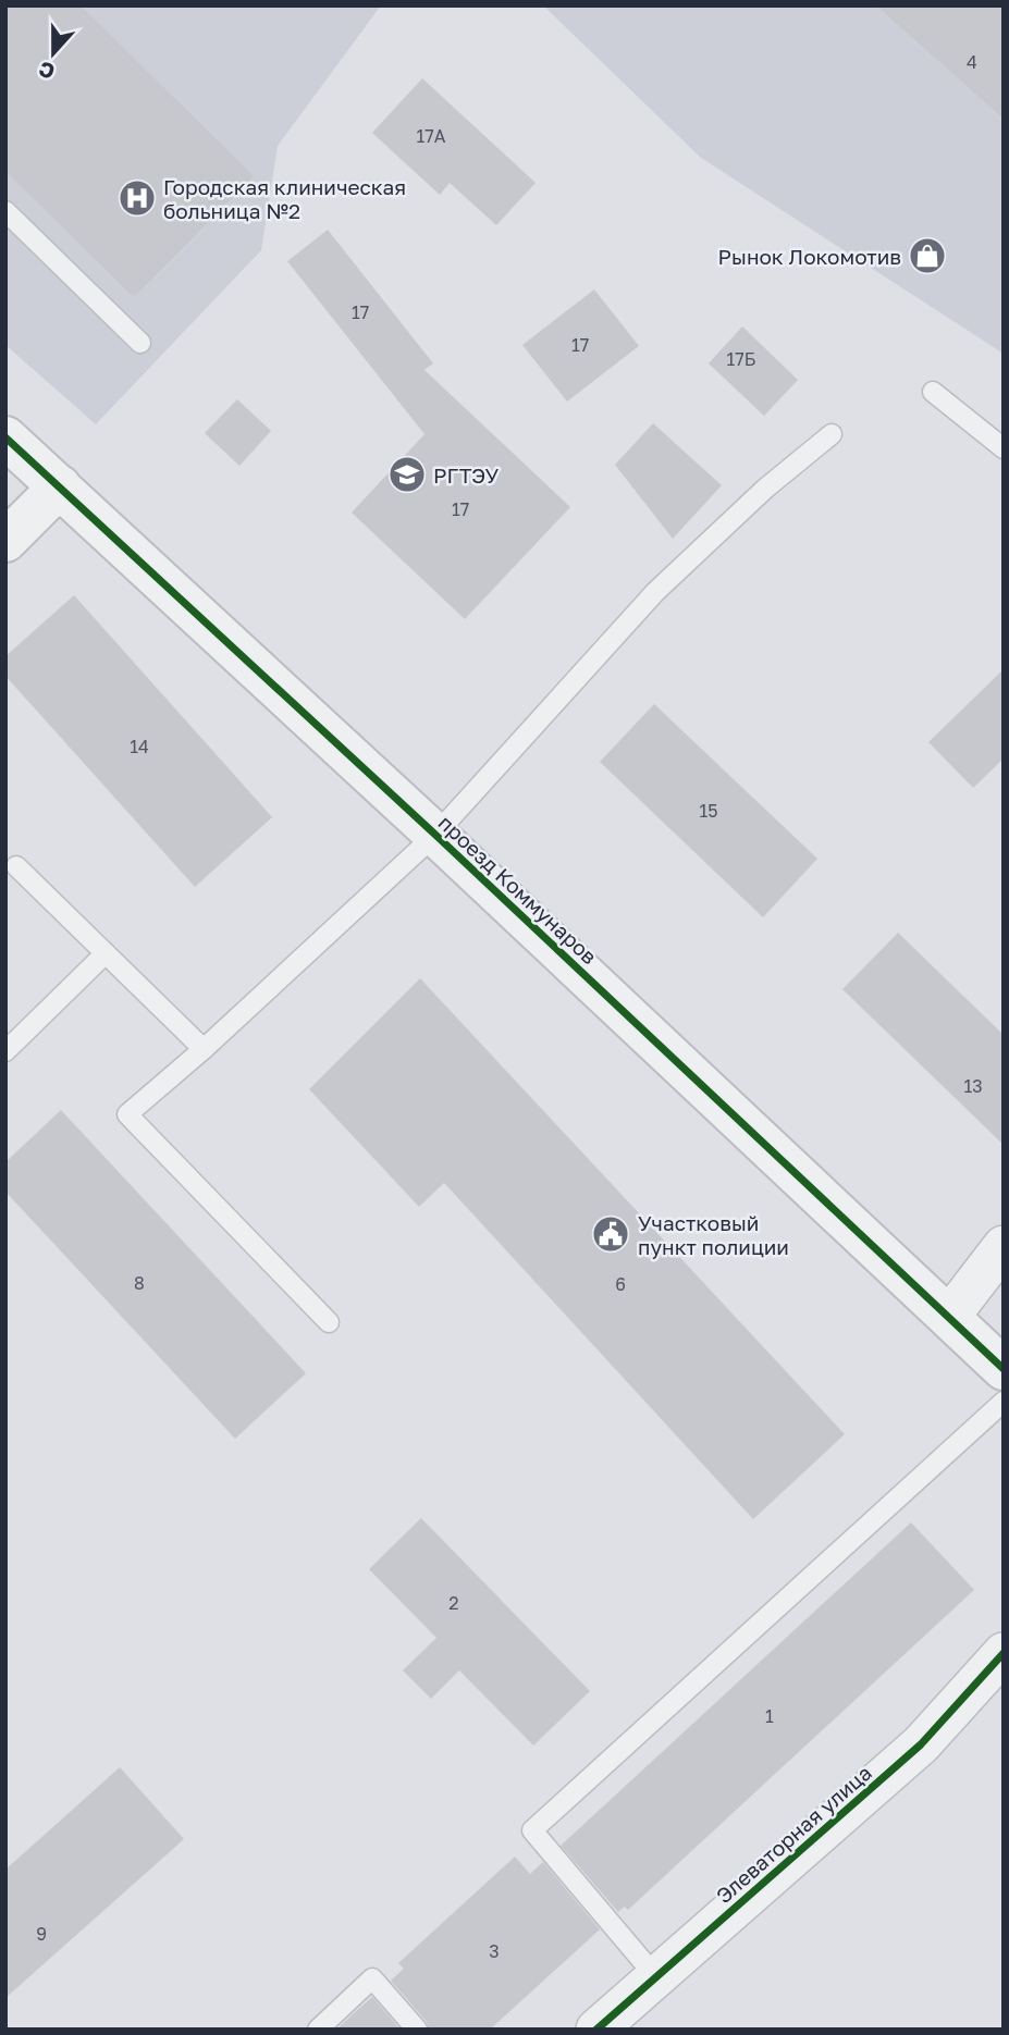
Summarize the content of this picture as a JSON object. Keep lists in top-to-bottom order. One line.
{"streets":{"street":["проезд Коммунаров","Элеваторная улица"]},"places":{"hospital":["Городская клиническая больница №2"],"shop":["Рынок Локомотив"],"school or university":["РГТЭУ"],"public building":["Участковый пункт полиции"]},"house_numbers":["4","17А","17","17","17Б","17","14","15","13","8","6","2","1","9","3"],"north":"bottom"}
